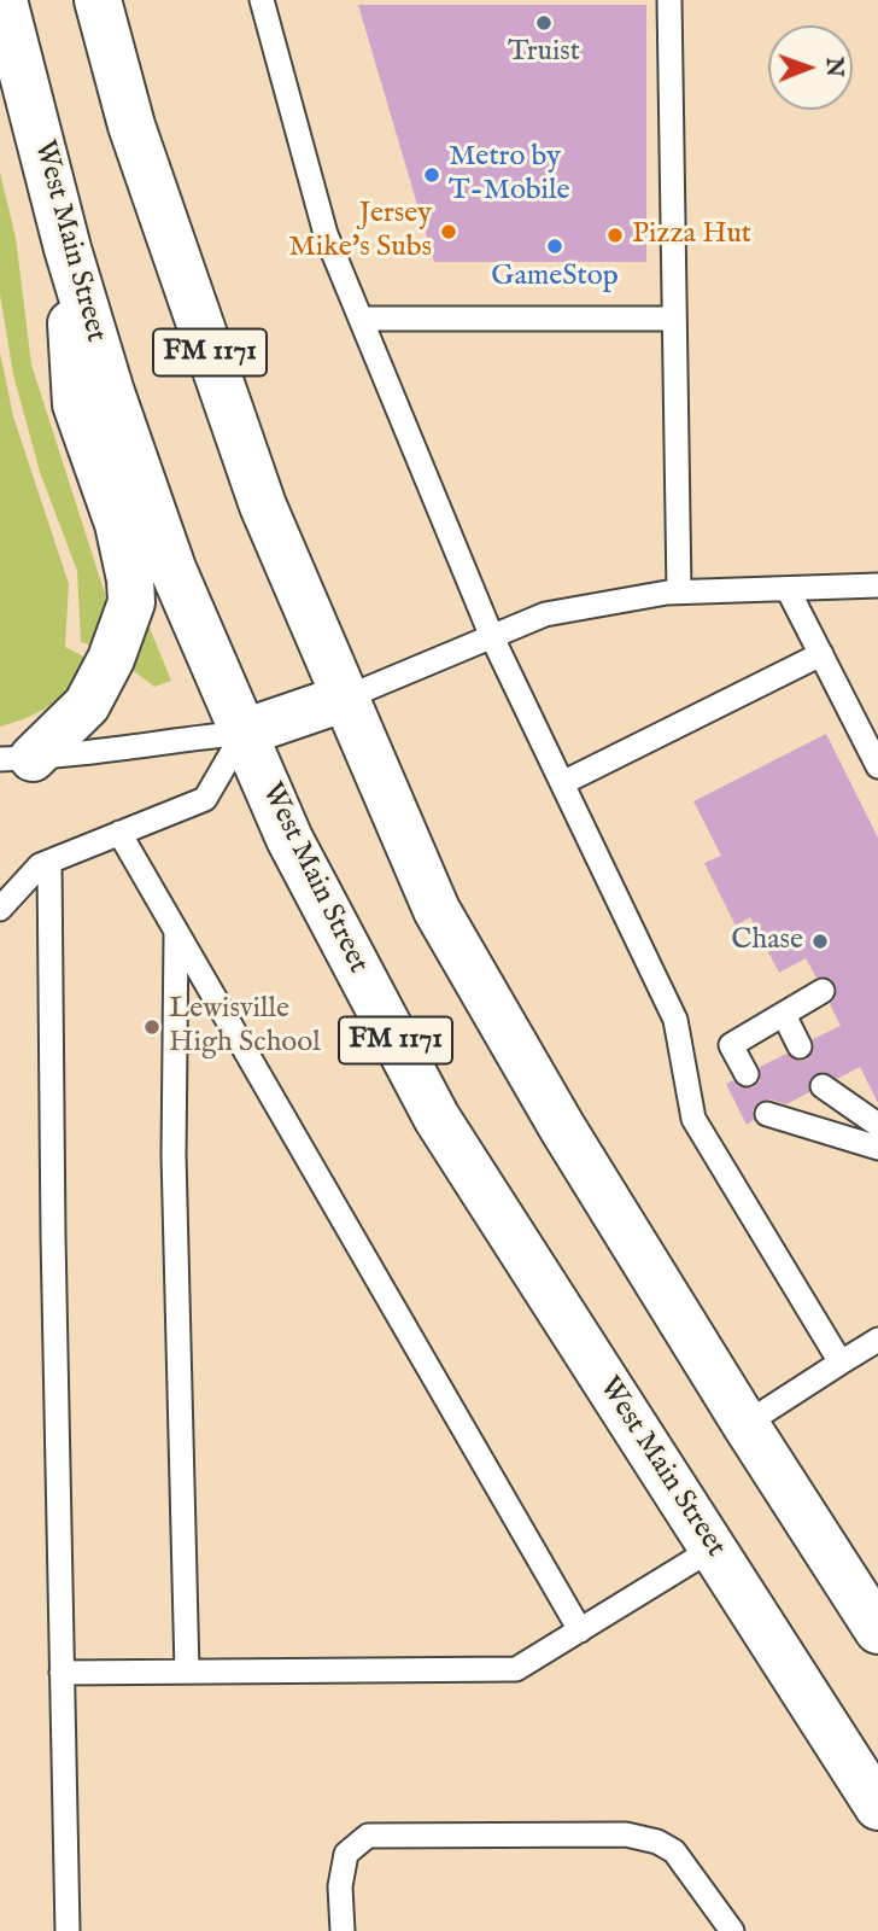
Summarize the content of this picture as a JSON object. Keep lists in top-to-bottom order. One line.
{"streets":{"main road":["West Main Street","FM 1171"]},"places":["Truist","Metro by T-Mobile","Jersey Mike's Subs","Pizza Hut","GameStop","Chase","Lewisville High School"],"north":"right"}
